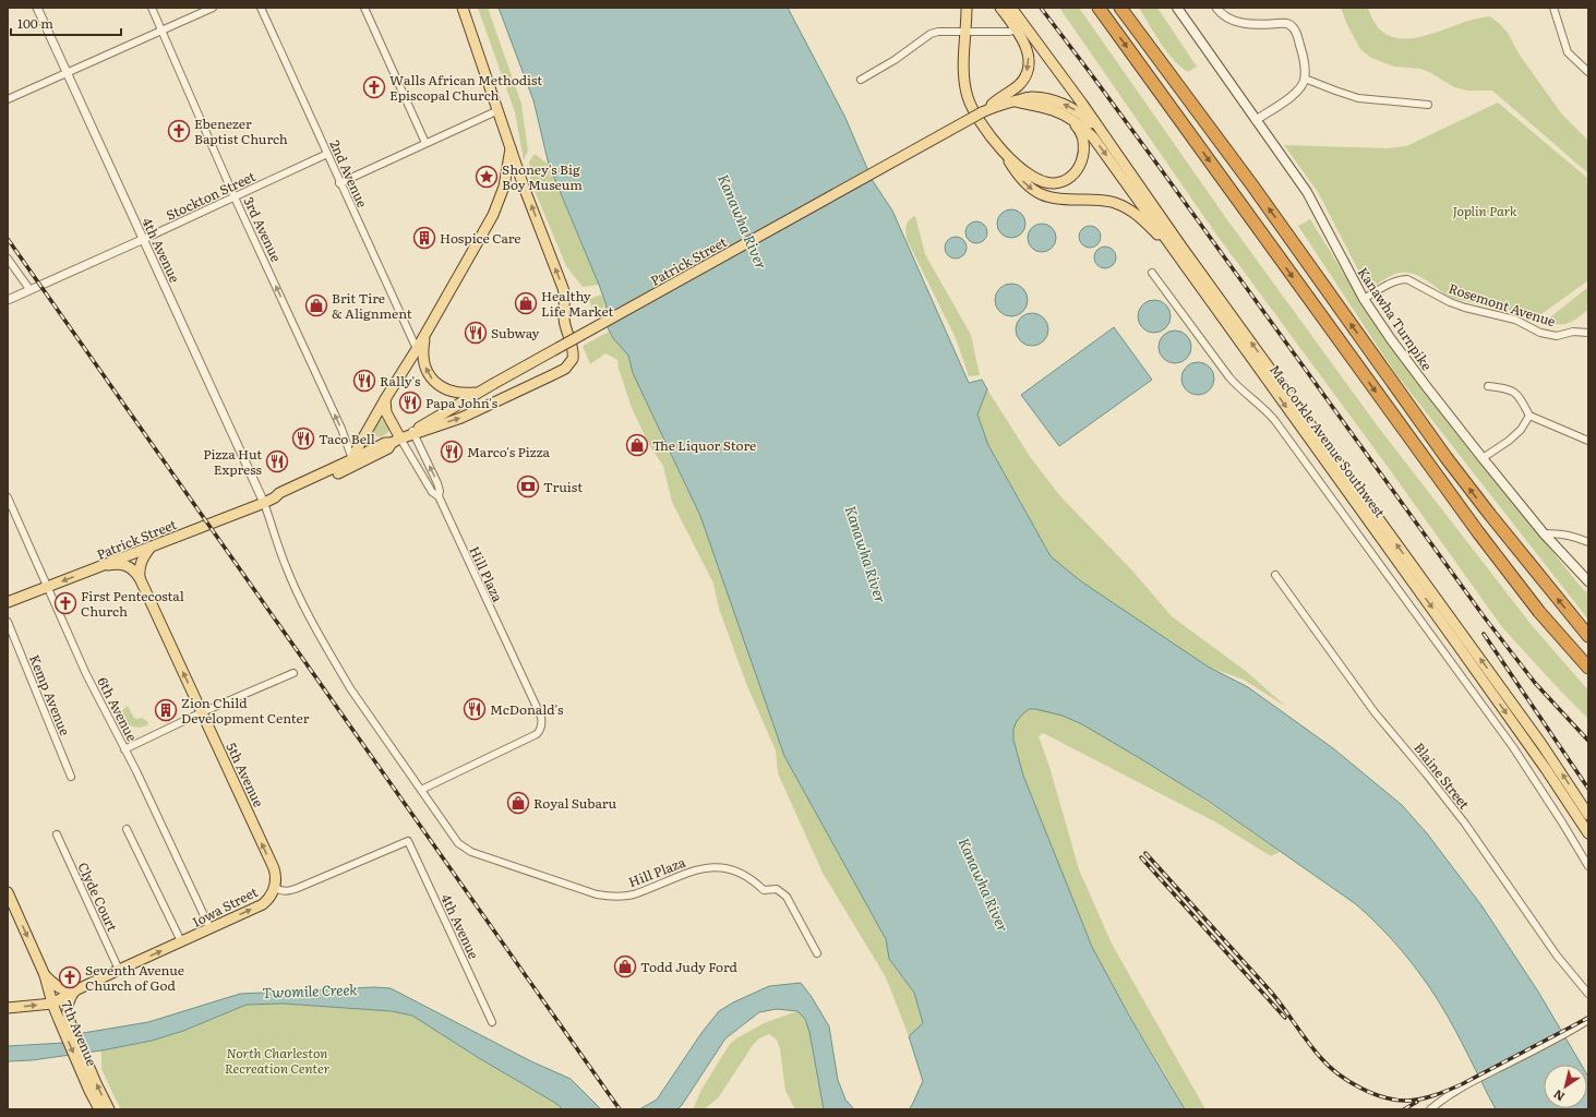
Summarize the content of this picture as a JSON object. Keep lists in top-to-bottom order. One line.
{"streets":{"main road":["Patrick Street","Kanawha Turnpike","MacCorkle Avenue Southwest","5th Avenue","Iowa Street","7th Avenue"],"street":["2nd Avenue","Stockton Street","3rd Avenue","4th Avenue","Rosemont Avenue","Hill Plaza","Kemp Avenue","6th Avenue","Blaine Street","Clyde Court"]},"crossings":[["2nd Avenue","Stockton Street"],["Stockton Street","3rd Avenue"],["Stockton Street","4th Avenue"],["3rd Avenue","Patrick Street"],["4th Avenue","Patrick Street"],["4th Avenue","Hill Plaza"],["4th Avenue","Iowa Street"],["Patrick Street","MacCorkle Avenue Southwest"],["Patrick Street","Hill Plaza"],["Patrick Street","6th Avenue"],["Rosemont Avenue","Kanawha Turnpike"],["6th Avenue","Iowa Street"],["5th Avenue","Iowa Street"],["Clyde Court","Iowa Street"],["Iowa Street","7th Avenue"]],"one_way":["3rd Avenue","5th Avenue","Iowa Street"],"water":["Kanawha River","Twomile Creek"],"parks":["Joplin Park","North Charleston Recreation Center"],"places":{"church":["Walls African Methodist Episcopal Church","Ebenezer Baptist Church","First Pentecostal Church","Seventh Avenue Church of God"],"place":["Shoney's Big Boy Museum"],"building":["Hospice Care","Zion Child Development Center"],"shop":["Healthy Life Market","Brit Tire & Alignment","The Liquor Store","Royal Subaru","Todd Judy Ford"],"restaurant":["Subway","Rally's","Papa John's","Taco Bell","Marco's Pizza","Pizza Hut Express","McDonald's"],"bank":["Truist"]},"scale_bar":"100 m","north":"bottom left"}
